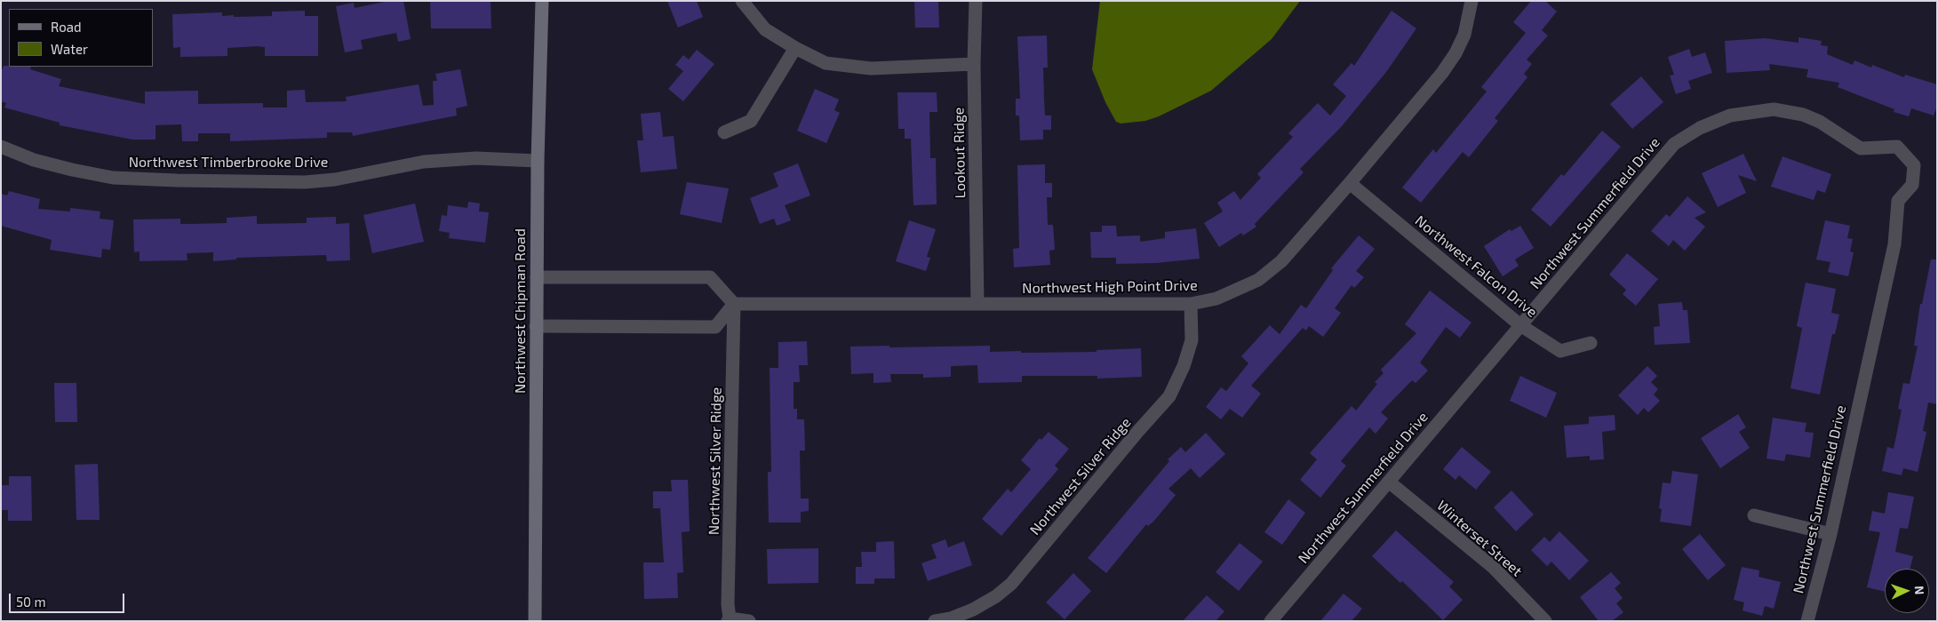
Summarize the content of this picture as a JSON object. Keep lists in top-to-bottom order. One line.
{"streets":{"main road":["Northwest Chipman Road"],"street":["Lookout Ridge","Northwest Timberbrooke Drive","Northwest Summerfield Drive","Northwest Falcon Drive","Northwest High Point Drive","Northwest Silver Ridge","Winterset Street"]},"crossings":[["Lookout Ridge","Northwest High Point Drive"],["Northwest Timberbrooke Drive","Northwest Chipman Road"],["Northwest Summerfield Drive","Northwest Falcon Drive"],["Northwest Summerfield Drive","Winterset Street"],["Northwest Falcon Drive","Northwest High Point Drive"],["Northwest High Point Drive","Northwest Silver Ridge"]],"legend":["Road","Water"],"scale_bar":"50 m","north":"right"}
